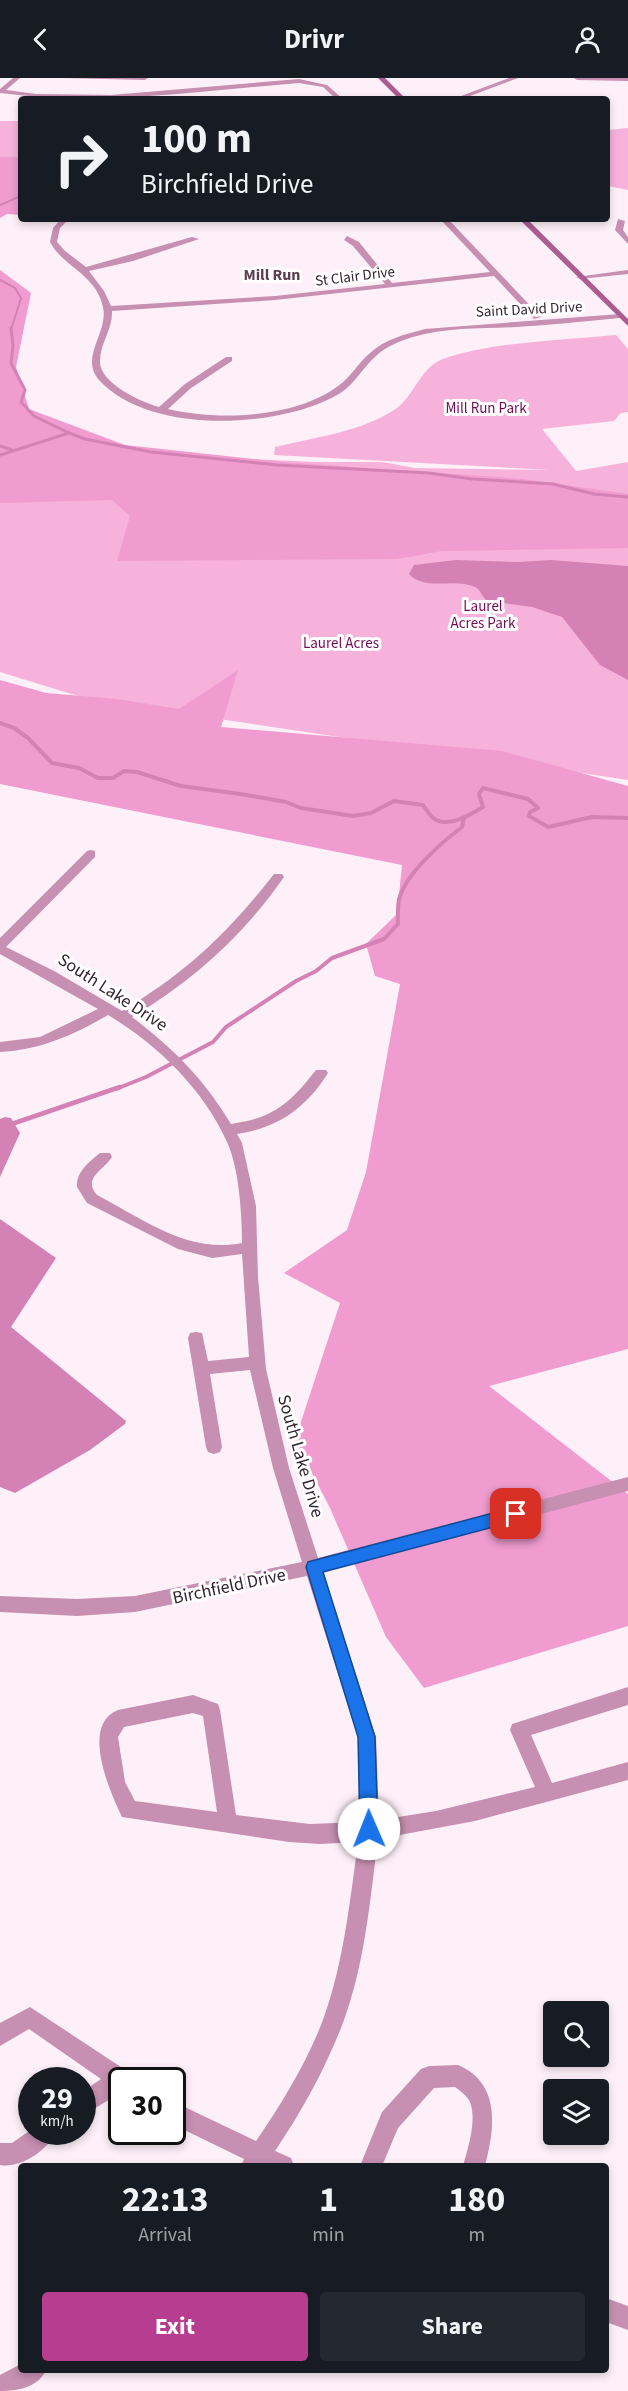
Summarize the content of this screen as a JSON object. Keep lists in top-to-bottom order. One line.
{"streets":{"street":["St Clair Drive","Saint David Drive","South Lake Drive","Birchfield Drive"]},"crossings":[["South Lake Drive","Birchfield Drive"]],"districts":["Mill Run"],"parks":["Mill Run Park","Laurel Acres Park","Laurel Acres"],"page":{"header":"Drivr","turn":["100 m","Birchfield Drive"],"speed":"29 km/h","limit":"30","eta":["22:13","Arrival","1","min","180","m"],"buttons":["Exit","Share"]}}
